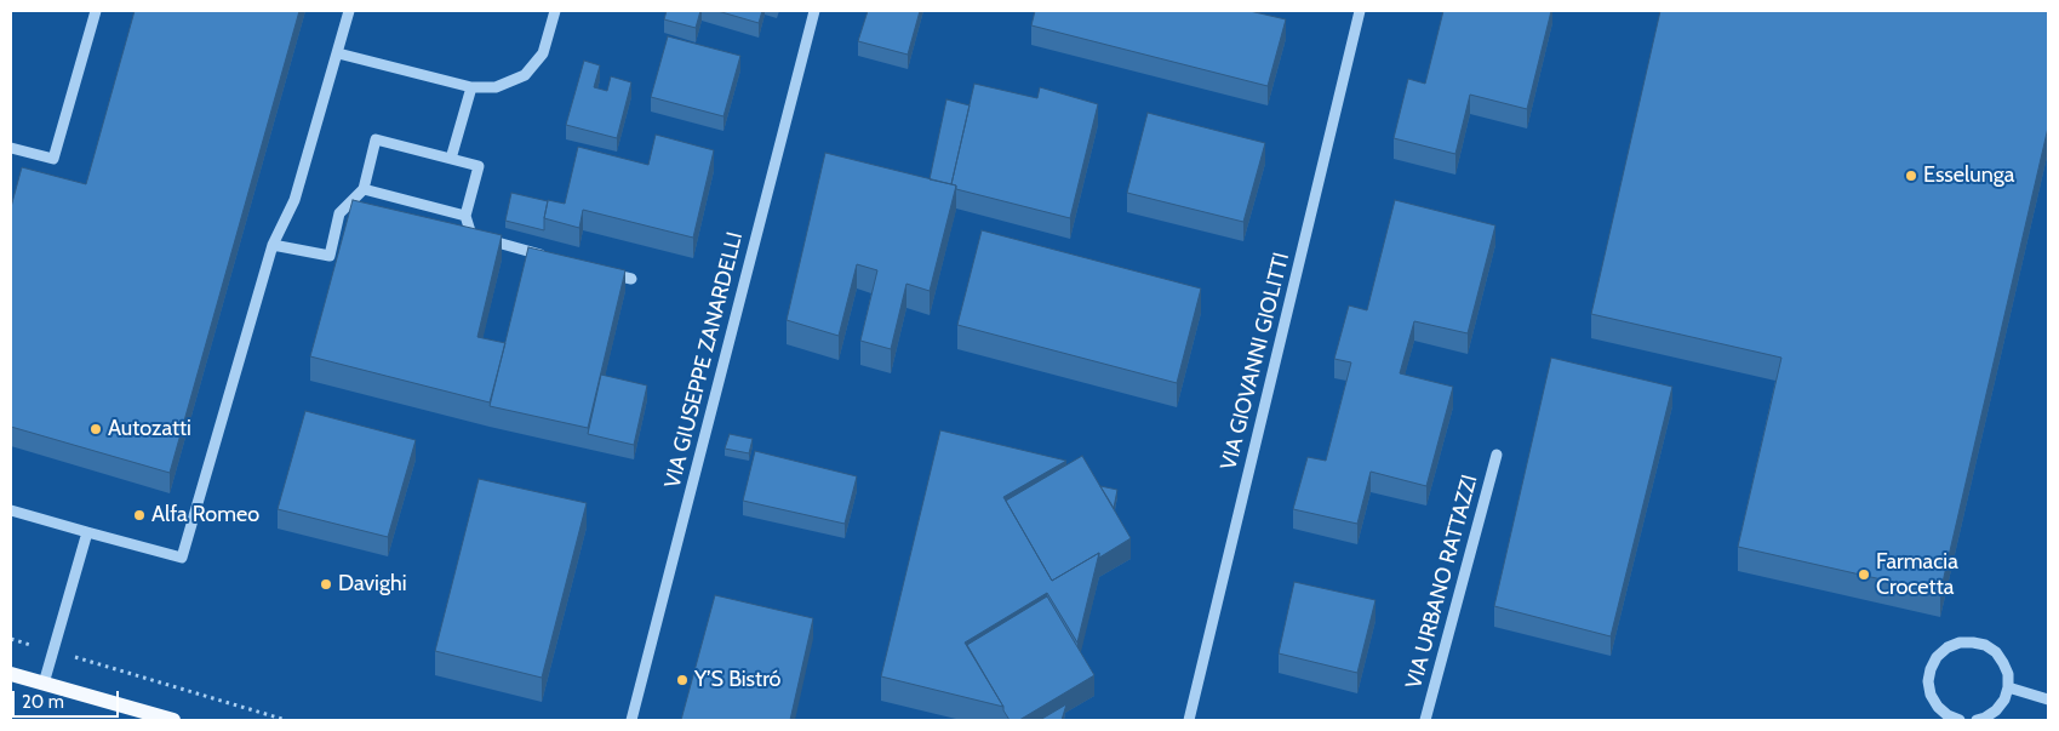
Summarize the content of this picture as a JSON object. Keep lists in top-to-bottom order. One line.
{"streets":{"street":["VIA GIUSEPPE ZANARDELLI","VIA GIOVANNI GIOLITTI","VIA URBANO RATTAZZI"]},"places":["Esselunga","Autozatti","Alfa Romeo","Farmacia Crocetta","Davighi","Y’S Bistró"],"scale_bar":"20 m"}
